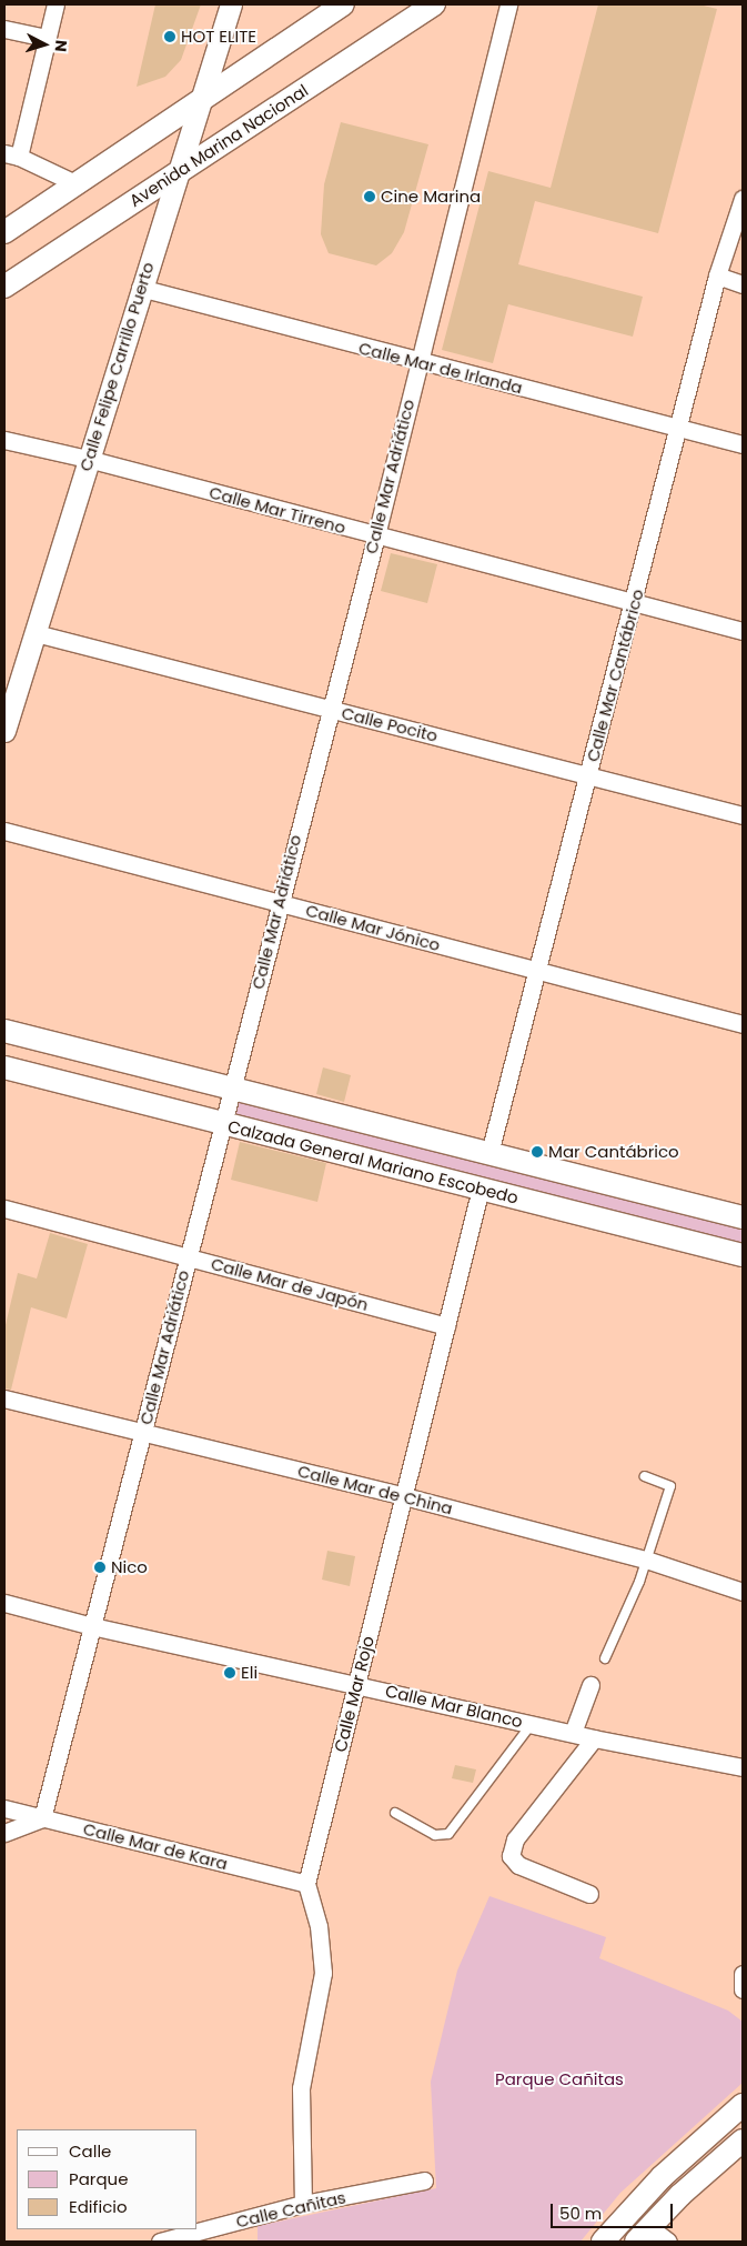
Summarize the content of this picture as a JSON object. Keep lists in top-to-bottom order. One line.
{"streets":{"main road":["Avenida Marina Nacional","Calzada General Mariano Escobedo"],"street":["Calle Felipe Carrillo Puerto","Calle Mar de Irlanda","Calle Mar Adriático","Calle Mar Tirreno","Calle Mar Cantábrico","Calle Pocito","Calle Mar Jónico","Calle Mar de Japón","Calle Mar de China","Calle Mar Rojo","Calle Mar Blanco","Calle Mar de Kara","Calle Cañitas"]},"crossings":[["Avenida Marina Nacional","Calle Felipe Carrillo Puerto"],["Calle Felipe Carrillo Puerto","Calle Mar de Irlanda"],["Calle Felipe Carrillo Puerto","Calle Mar Tirreno"],["Calle Felipe Carrillo Puerto","Calle Pocito"],["Calle Mar de Irlanda","Calle Mar Adriático"],["Calle Mar de Irlanda","Calle Mar Cantábrico"],["Calle Mar Adriático","Calle Mar Tirreno"],["Calle Mar Adriático","Calle Pocito"],["Calle Mar Adriático","Calle Mar Jónico"],["Calle Mar Adriático","Calzada General Mariano Escobedo"],["Calle Mar Adriático","Calle Mar de Japón"],["Calle Mar Adriático","Calle Mar de China"],["Calle Mar Adriático","Calle Mar Blanco"],["Calle Mar Adriático","Calle Mar de Kara"],["Calle Mar Tirreno","Calle Mar Cantábrico"],["Calle Mar Cantábrico","Calle Pocito"],["Calle Mar Cantábrico","Calle Mar Jónico"],["Calzada General Mariano Escobedo","Calle Mar Rojo"],["Calle Mar de Japón","Calle Mar Rojo"],["Calle Mar de China","Calle Mar Rojo"],["Calle Mar Rojo","Calle Mar Blanco"],["Calle Mar Rojo","Calle Mar de Kara"]],"parks":["Parque Cañitas"],"places":["HOT ELITE","Cine Marina","Mar Cantábrico","Nico","Eli"],"legend":["Calle","Parque","Edificio"],"scale_bar":"50 m","north":"right"}
